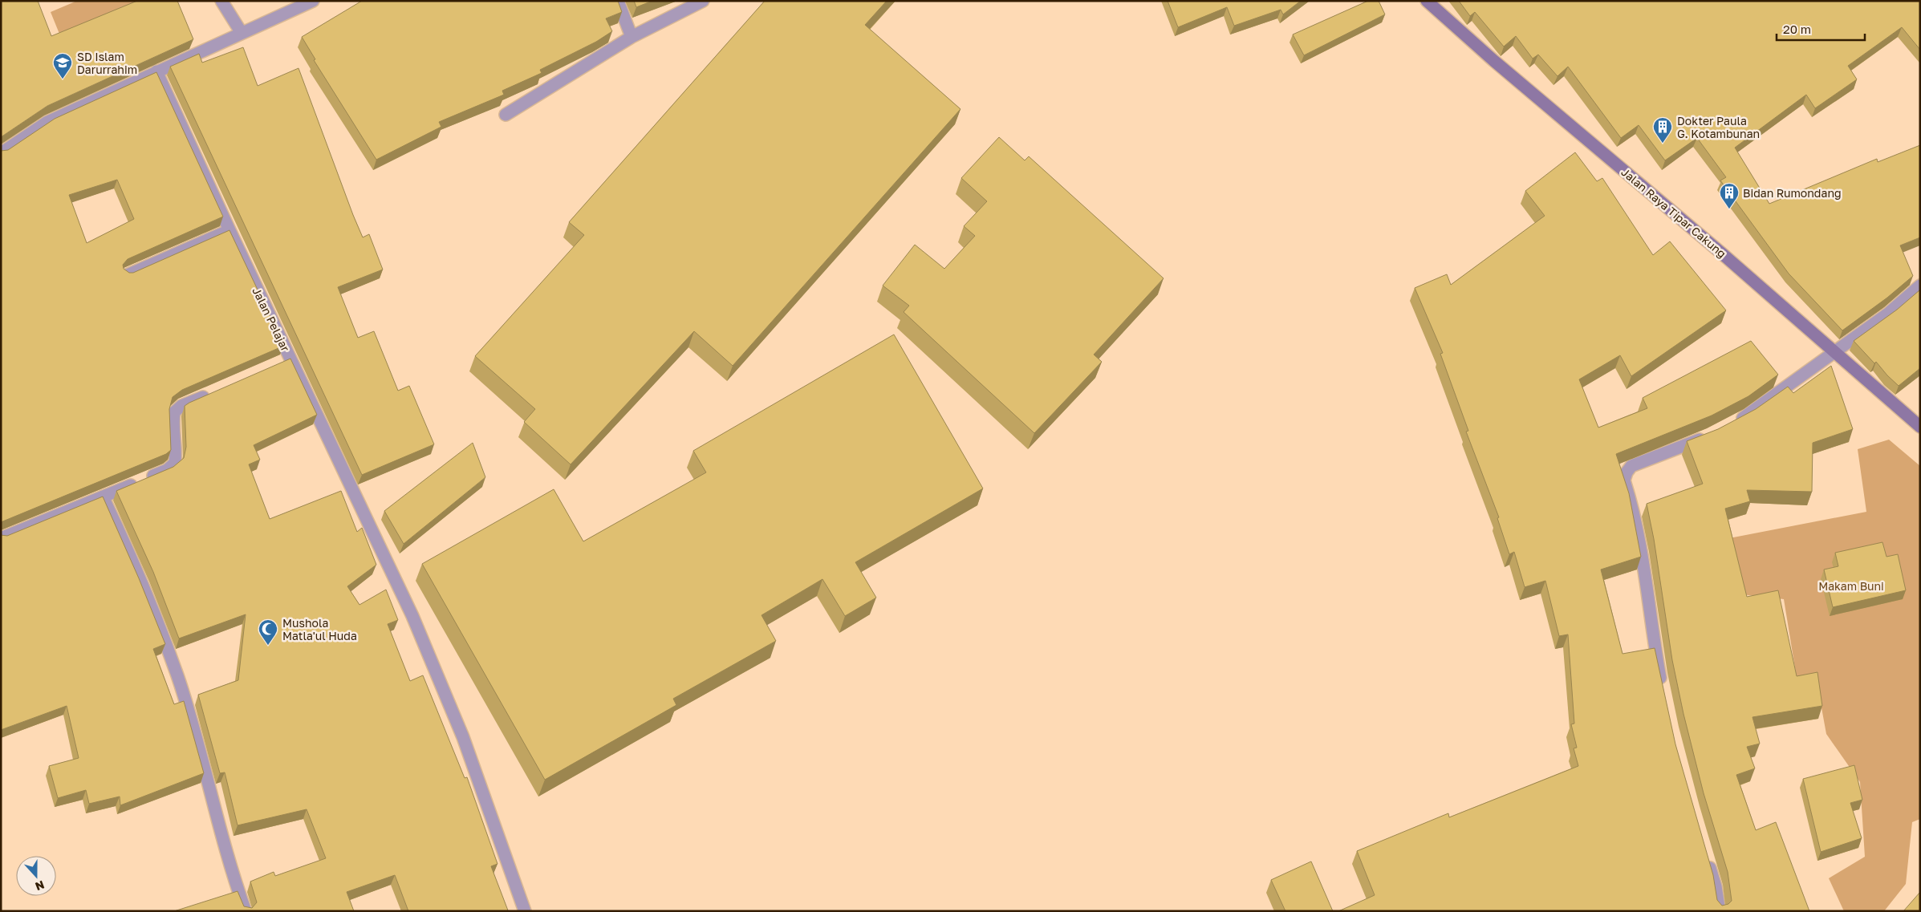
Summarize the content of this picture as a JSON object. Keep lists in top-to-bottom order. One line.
{"streets":{"street":["Jalan Raya Tipar Cakung","Jalan Pelajar"]},"parks":["Makam Buni"],"places":{"school or university":["SD Islam Darurrahim"],"building":["Dokter Paula G. Kotambunan","Bidan Rumondang"],"mosque":["Mushola Matla'ul Huda"]},"scale_bar":"20 m","north":"bottom"}
